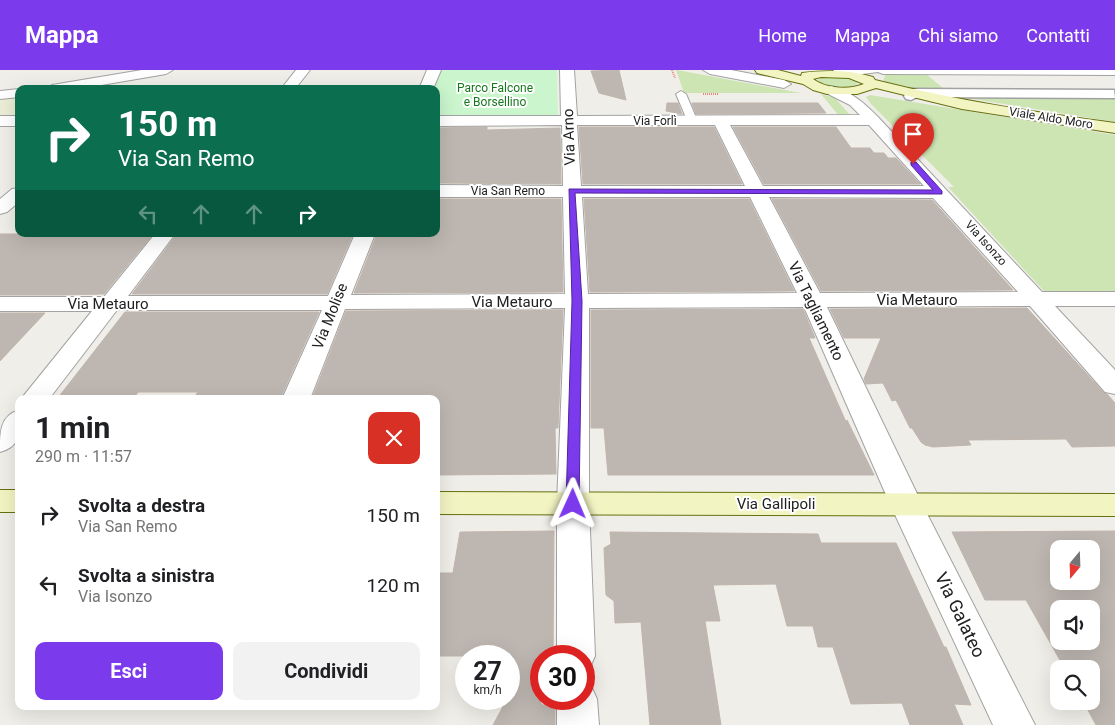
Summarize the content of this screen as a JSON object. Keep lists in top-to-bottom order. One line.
{"streets":{"main road":["Viale Aldo Moro","Via Gallipoli"],"street":["Via Forlì","Via Arno","Via San Remo","Via Isonzo","Via Metauro","Via Tagliamento","Via Molise","Via Galateo"]},"crossings":[["Viale Aldo Moro","Via Isonzo"],["Via Forlì","Via Arno"],["Via Forlì","Via Isonzo"],["Via Forlì","Via Tagliamento"],["Via Arno","Via San Remo"],["Via Arno","Via Metauro"],["Via Arno","Via Gallipoli"],["Via San Remo","Via Isonzo"],["Via San Remo","Via Tagliamento"],["Via Isonzo","Via Metauro"],["Via Metauro","Via Tagliamento"],["Via Metauro","Via Molise"],["Via Tagliamento","Via Gallipoli"],["Via Tagliamento","Via Galateo"],["Via Gallipoli","Via Galateo"]],"parks":["Parco Falcone e Borsellino"],"north":"bottom","page":{"header":"Mappa","nav":["Home","Mappa","Chi siamo","Contatti"],"turn":["150 m","Via San Remo"],"heading":["1 min","290 m · 11:57"],"list":[{"name":"Svolta a destra","note":"Via San Remo","value":"150 m"},{"name":"Svolta a sinistra","note":"Via Isonzo","value":"120 m"}],"buttons":["Esci","Condividi"],"speed":"27 km/h","limit":"30"}}
